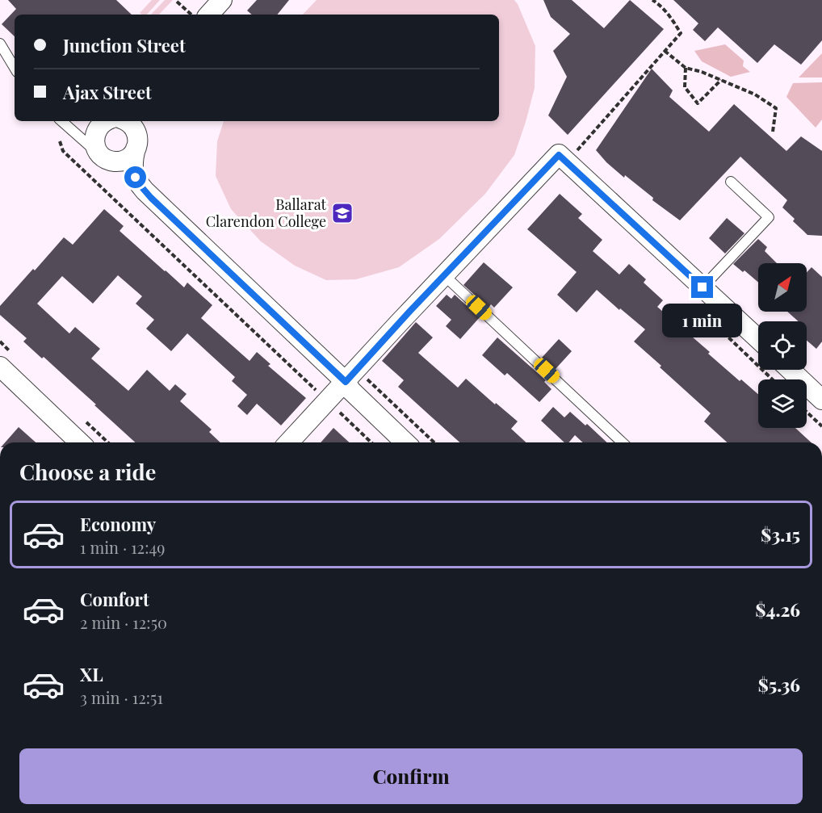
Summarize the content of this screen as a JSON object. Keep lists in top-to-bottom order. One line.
{"places":{"school or university":["Ballarat Clarendon College"]},"north":"top right","page":{"banner":["Junction Street","Ajax Street"],"bubble":"1 min","heading":"Choose a ride","list":[{"name":"Economy","note":"1 min · 12:49","value":"$3.15"},{"name":"Comfort","note":"2 min · 12:50","value":"$4.26"},{"name":"XL","note":"3 min · 12:51","value":"$5.36"}],"buttons":"Confirm"}}
